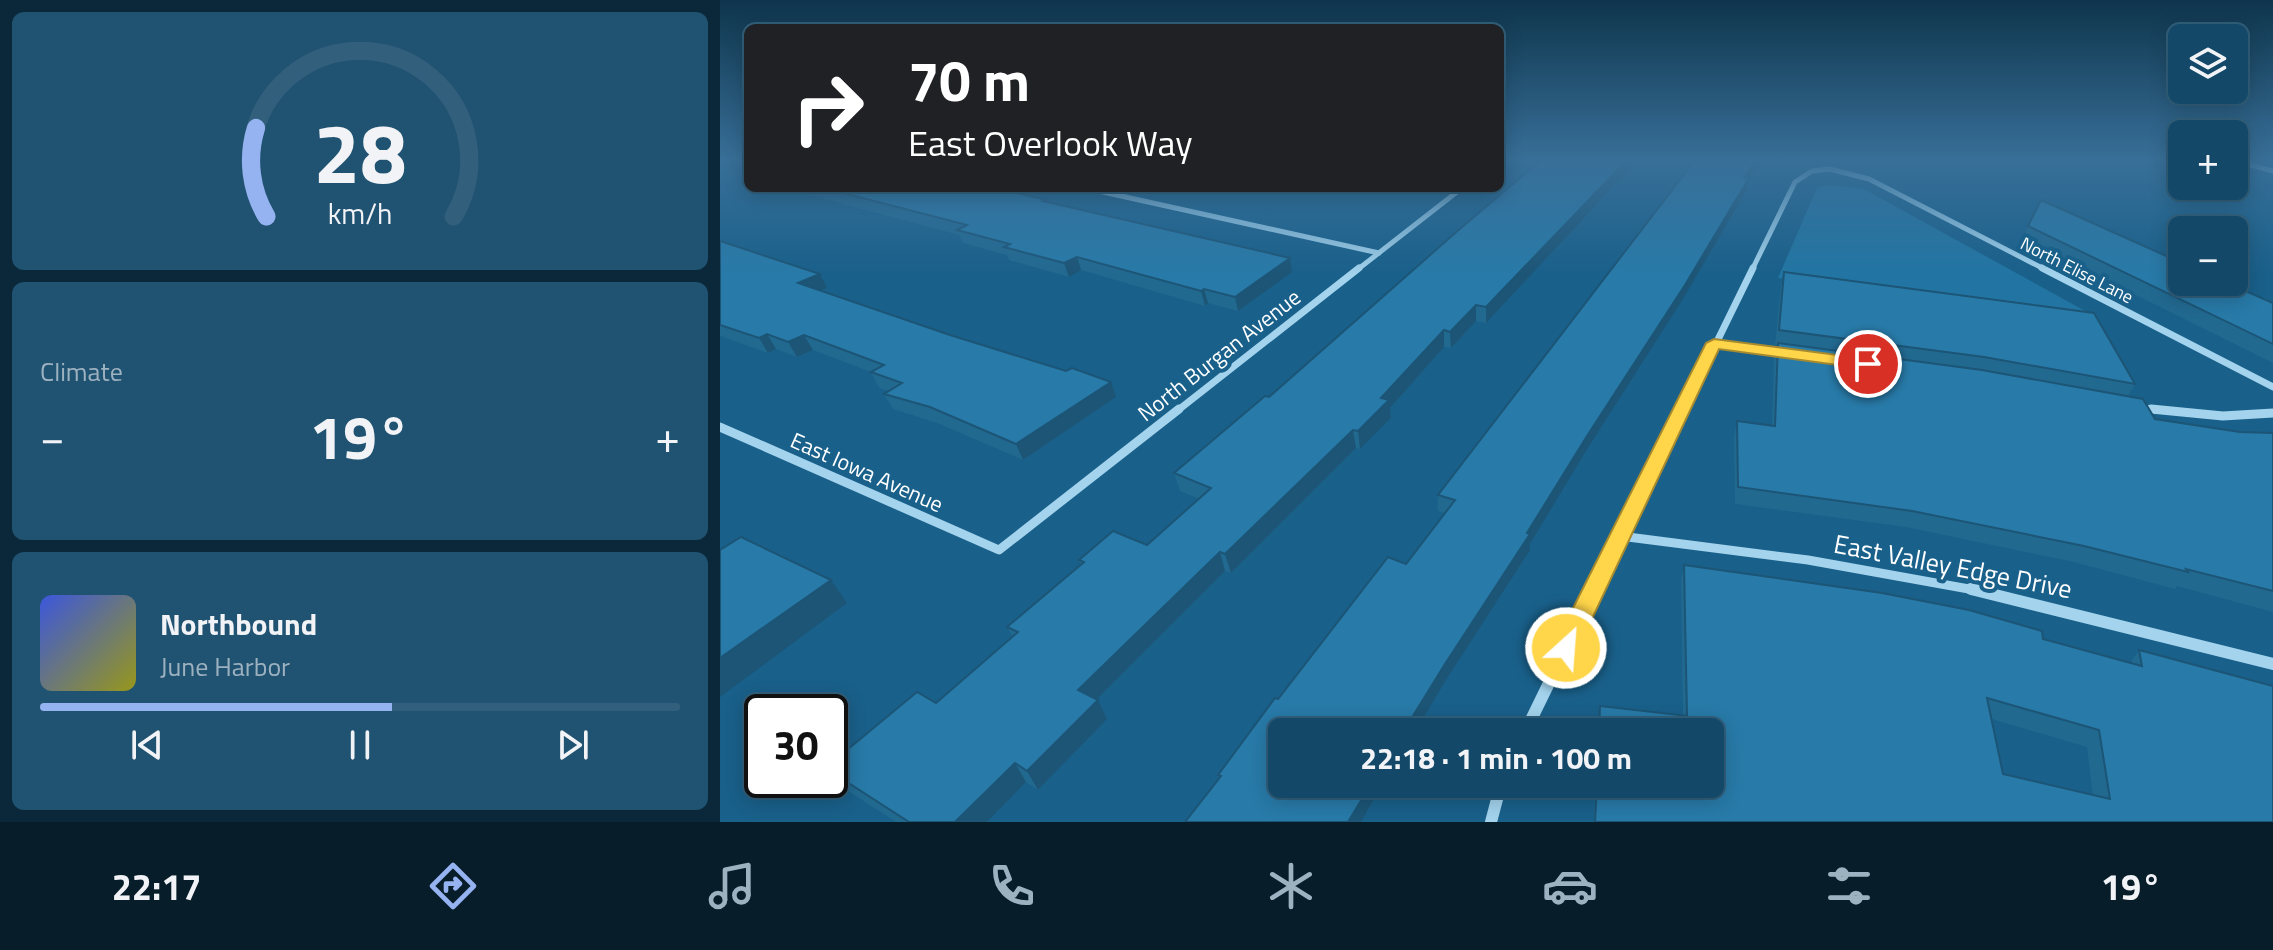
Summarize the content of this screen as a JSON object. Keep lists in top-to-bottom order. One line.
{"streets":{"street":["North Elise Lane","North Burgan Avenue","East Iowa Avenue","East Valley Edge Drive"]},"crossings":[["North Burgan Avenue","East Iowa Avenue"]],"page":{"map_buttons":["+","−"],"turn":["70 m","East Overlook Way"],"tile":"Climate","heat":["−","19°","+"],"song":["Northbound","June Harbor"],"limit":"30","trip":"22:18 · 1 min · 100 m","tabs":["22:17","19°"],"gauge":["28","km/h"]}}
